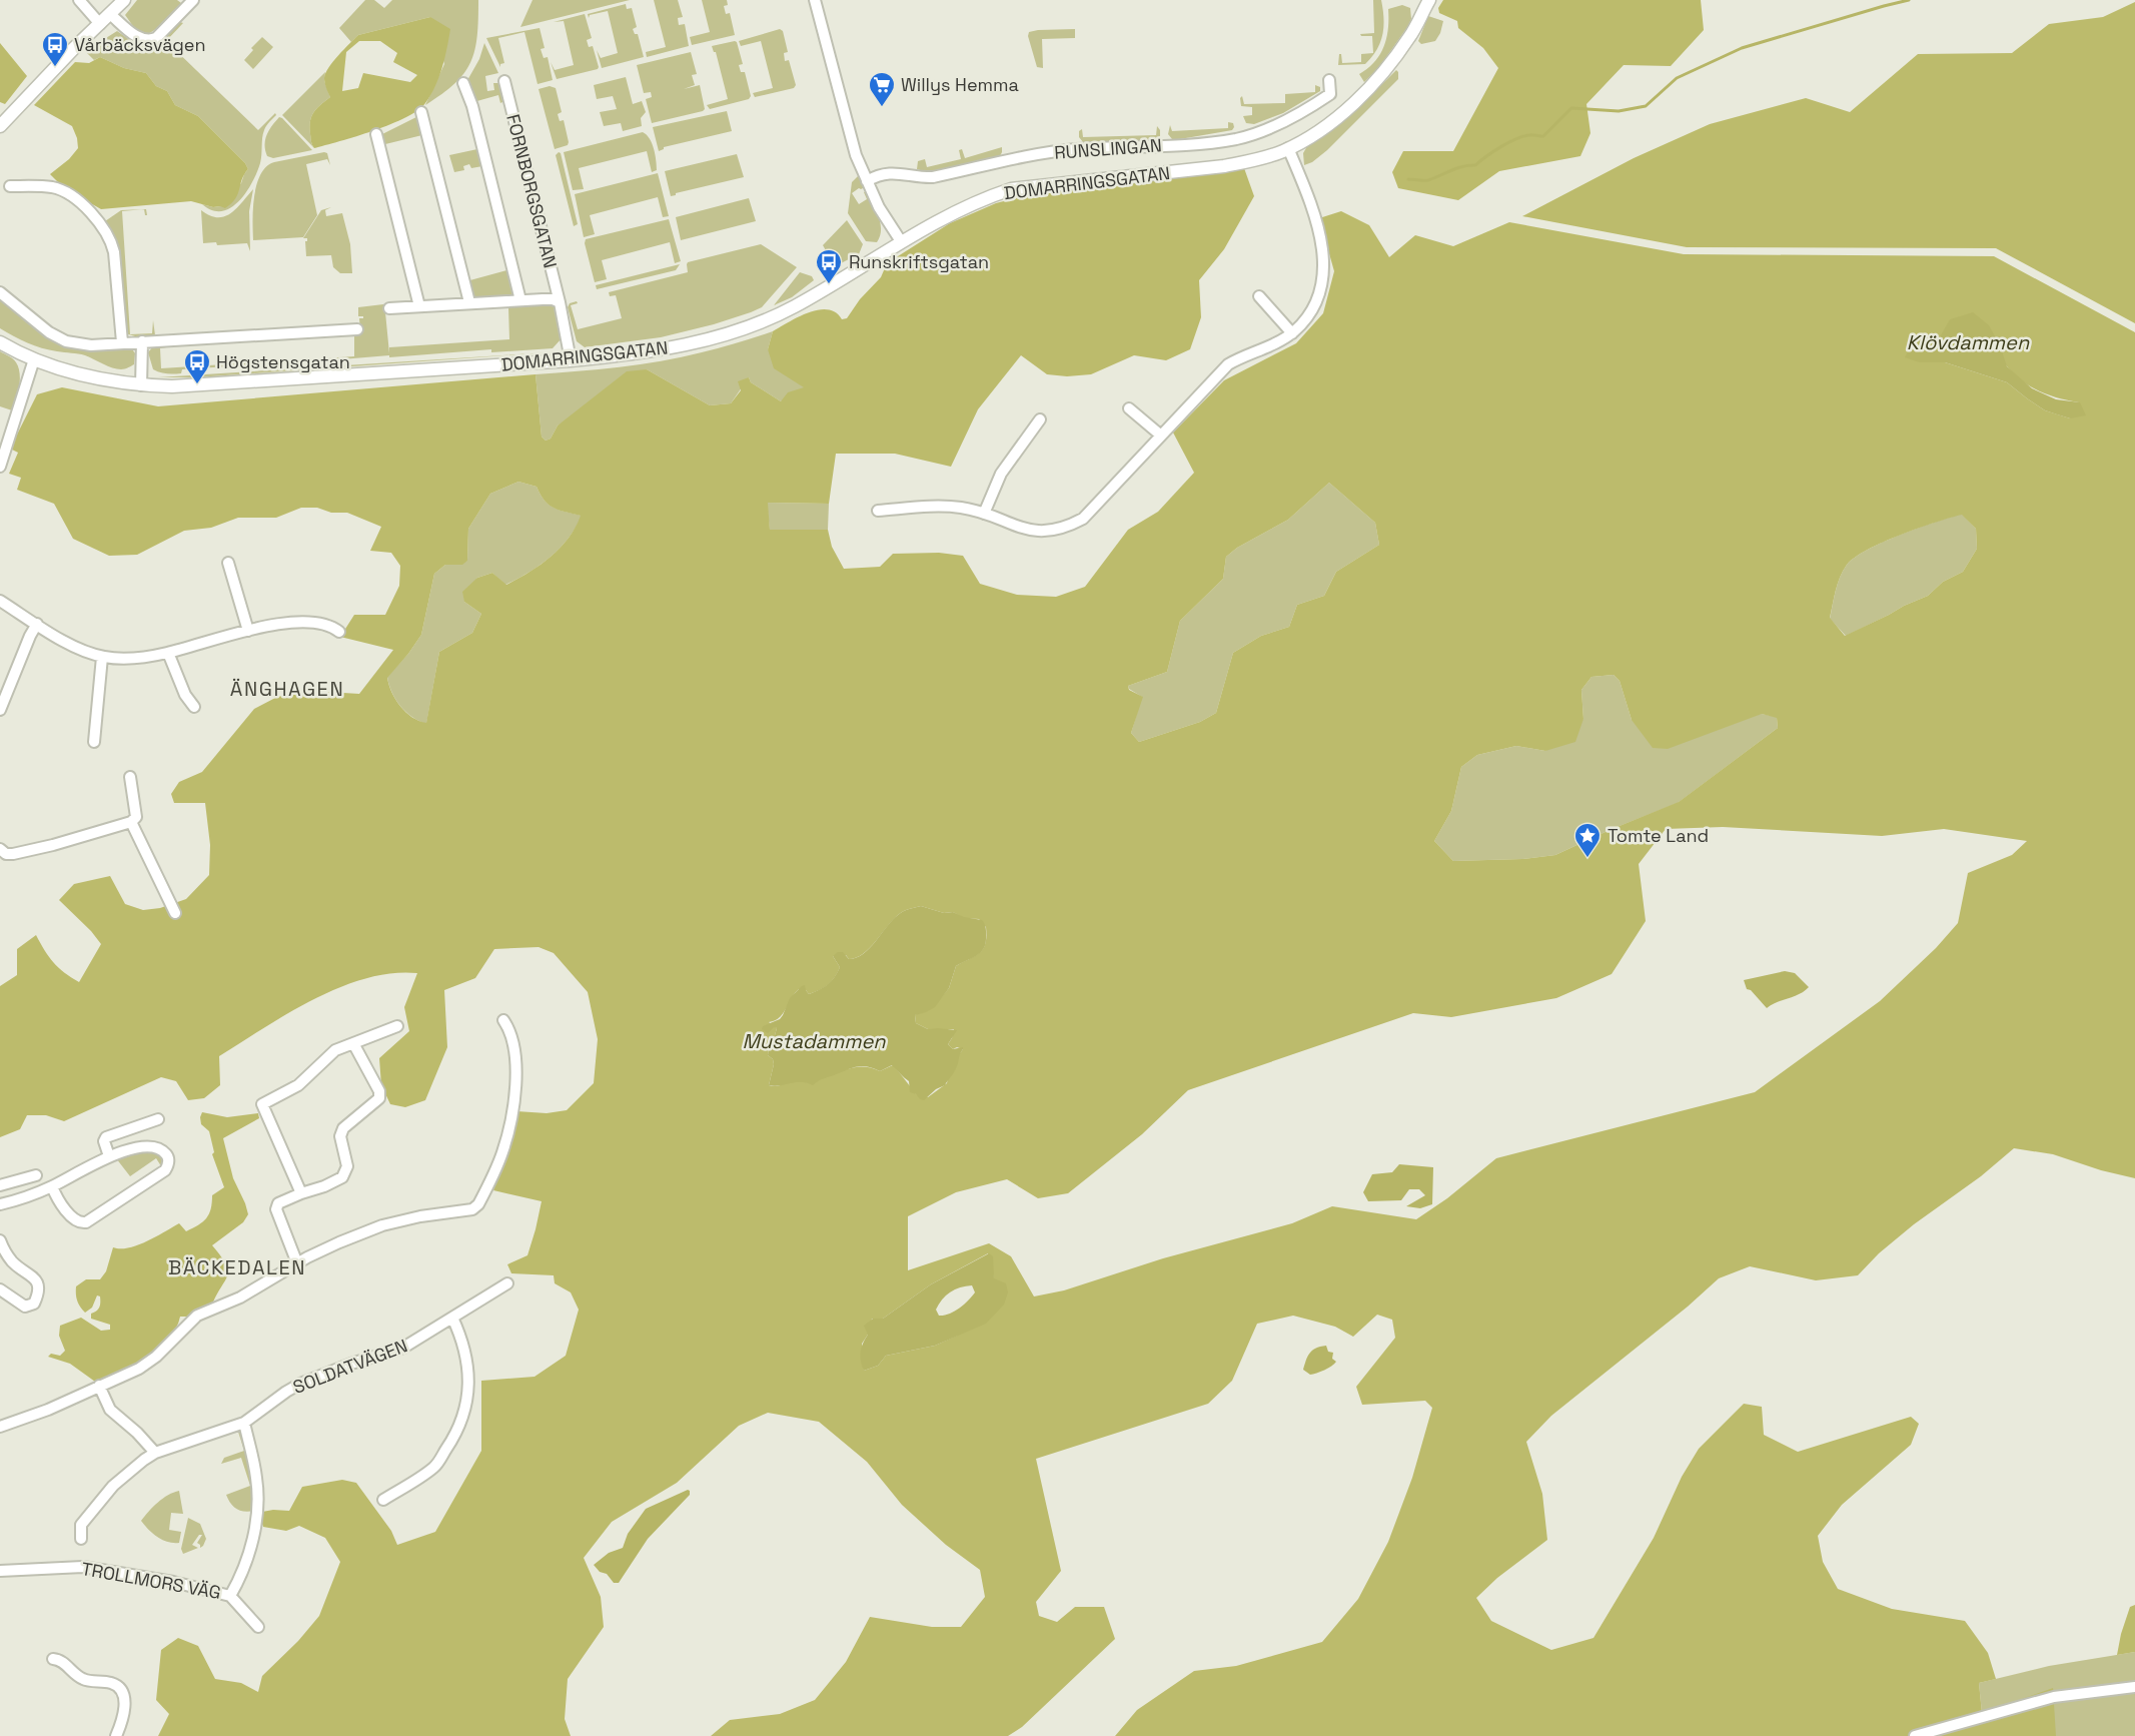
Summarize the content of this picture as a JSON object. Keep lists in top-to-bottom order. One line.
{"streets":{"street":["RUNSLINGAN","DOMARRINGSGATAN","FORNBORGSGATAN","SOLDATVÄGEN","TROLLMORS VÄG"]},"crossings":[["DOMARRINGSGATAN","FORNBORGSGATAN"],["SOLDATVÄGEN","TROLLMORS VÄG"]],"districts":["ÄNGHAGEN","BÄCKEDALEN"],"water":["Klövdammen","Mustadammen"],"places":{"bus stop":["Vårbäcksvägen","Runskriftsgatan","Högstensgatan"],"supermarket":["Willys Hemma"],"place":["Tomte Land"]}}
